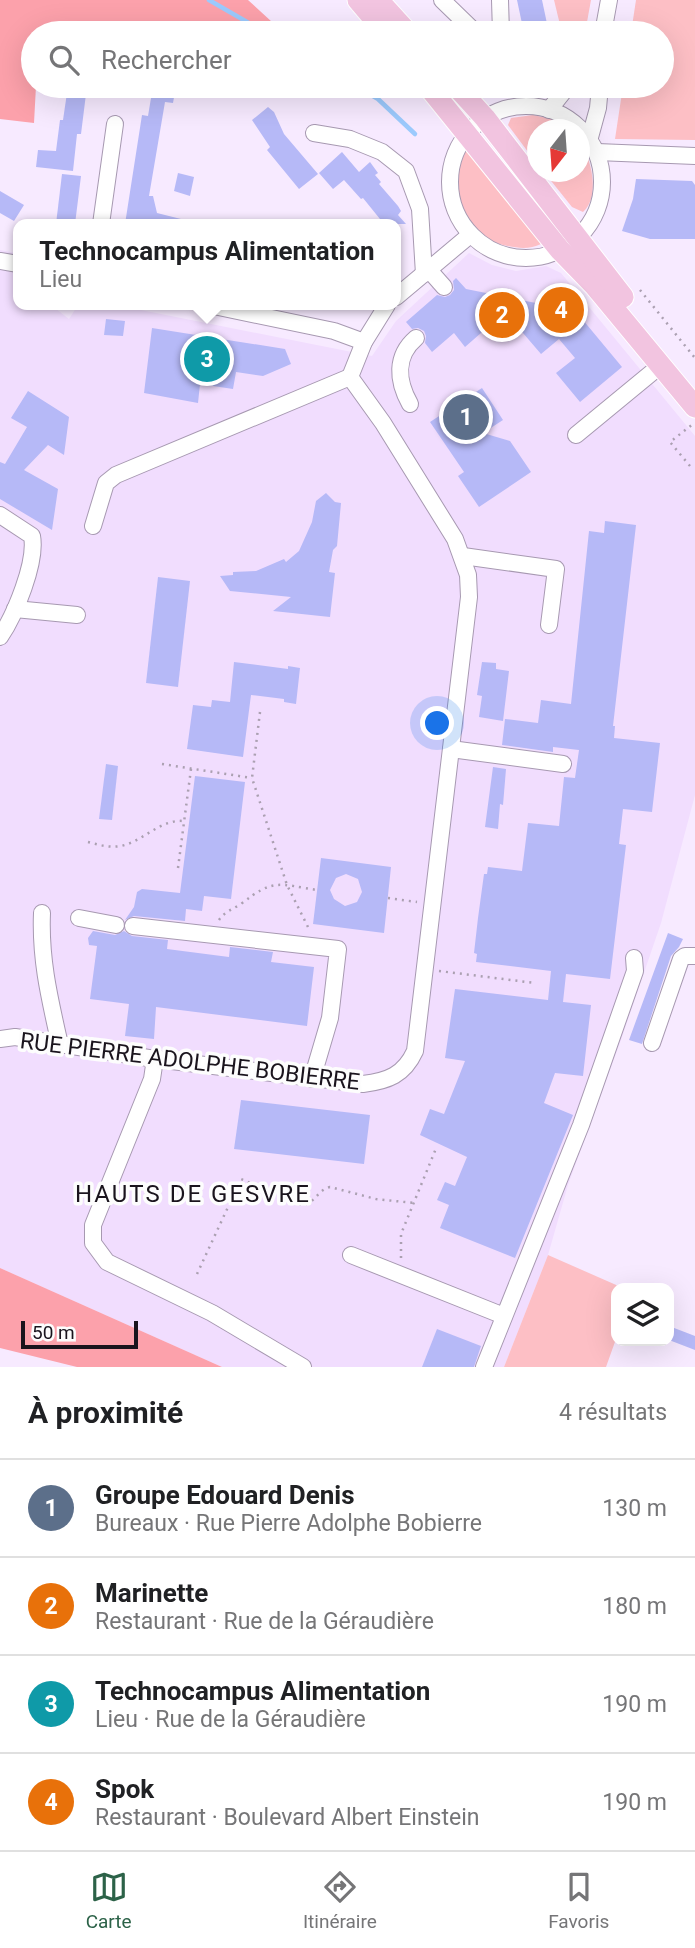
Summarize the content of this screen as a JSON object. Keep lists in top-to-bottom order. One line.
{"streets":{"street":["RUE PIERRE ADOLPHE BOBIERRE"]},"districts":["HAUTS DE GESVRE"],"scale_bar":"50 m","north":"bottom","page":{"search":"Rechercher","popup":["Technocampus Alimentation","Lieu"],"pins":["4","2","3","1"],"scale":"50 m","heading":["À proximité","4 résultats"],"list":[{"mark":"1","name":"Groupe Edouard Denis","note":"Bureaux · Rue Pierre Adolphe Bobierre","value":"130 m"},{"mark":"2","name":"Marinette","note":"Restaurant · Rue de la Géraudière","value":"180 m"},{"mark":"3","name":"Technocampus Alimentation","note":"Lieu · Rue de la Géraudière","value":"190 m"},{"mark":"4","name":"Spok","note":"Restaurant · Boulevard Albert Einstein","value":"190 m"}],"nav":["Carte","Itinéraire","Favoris"]}}
